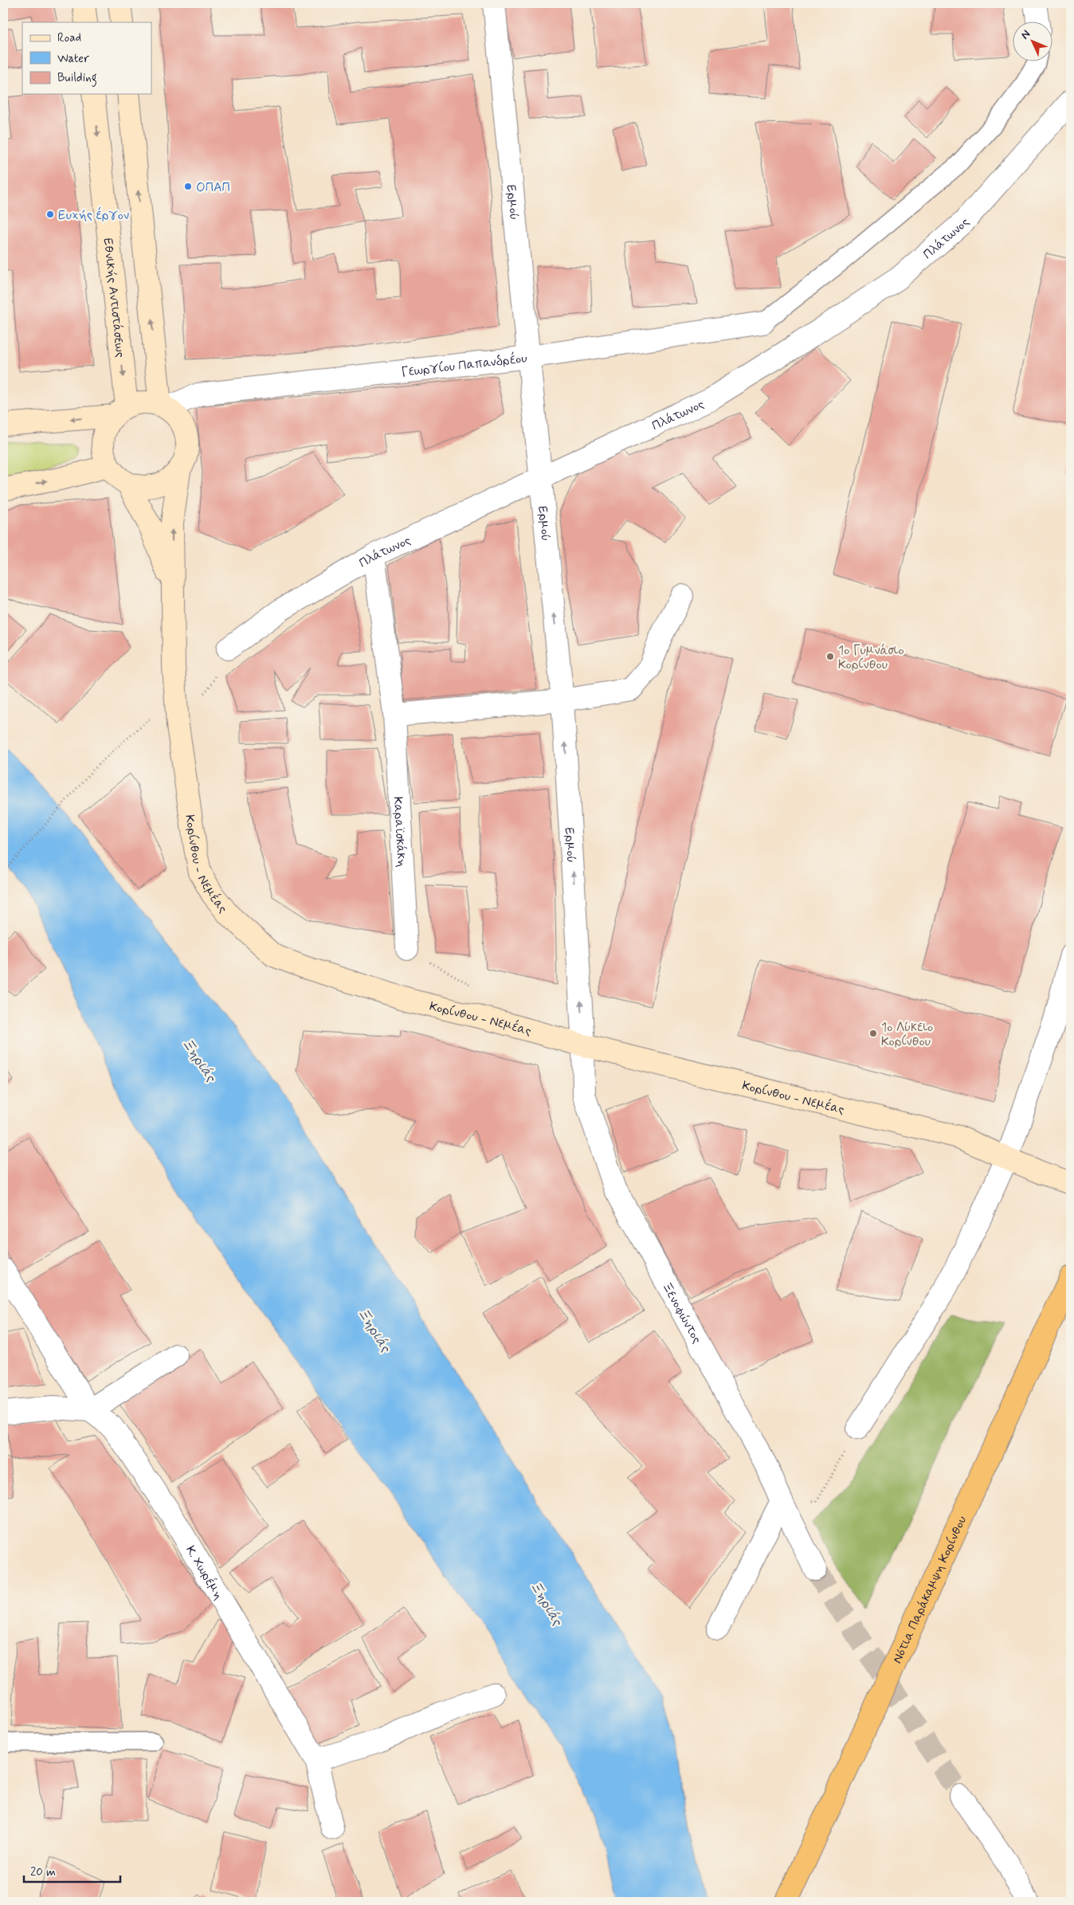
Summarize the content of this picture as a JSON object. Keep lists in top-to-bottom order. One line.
{"streets":{"highway":["Νότια Παράκαμψη Κορίνθου"],"main road":["Εθνικής Αντιστάσεως","Κορίνθου - Νεμέας"],"street":["Ερμού","Πλάτωνος","Γεωργίου Παπανδρέου","Καραϊσκάκη","Ξενοφώντος","Κ. Χωρέμη"]},"crossings":[["Ερμού","Πλάτωνος"],["Ερμού","Γεωργίου Παπανδρέου"],["Ερμού","Κορίνθου - Νεμέας"],["Ερμού","Ξενοφώντος"],["Πλάτωνος","Καραϊσκάκη"],["Εθνικής Αντιστάσεως","Γεωργίου Παπανδρέου"],["Εθνικής Αντιστάσεως","Κορίνθου - Νεμέας"],["Γεωργίου Παπανδρέου","Κορίνθου - Νεμέας"],["Κορίνθου - Νεμέας","Ξενοφώντος"]],"one_way":["Ερμού"],"water":["Ξηριάς"],"places":["ΟΠΑΠ","Ευχής έργον","1ο Γυμνάσιο Κορίνθου","1ο Λύκειο Κορίνθου"],"legend":["Road","Water","Building"],"scale_bar":"20 m","north":"top left"}
